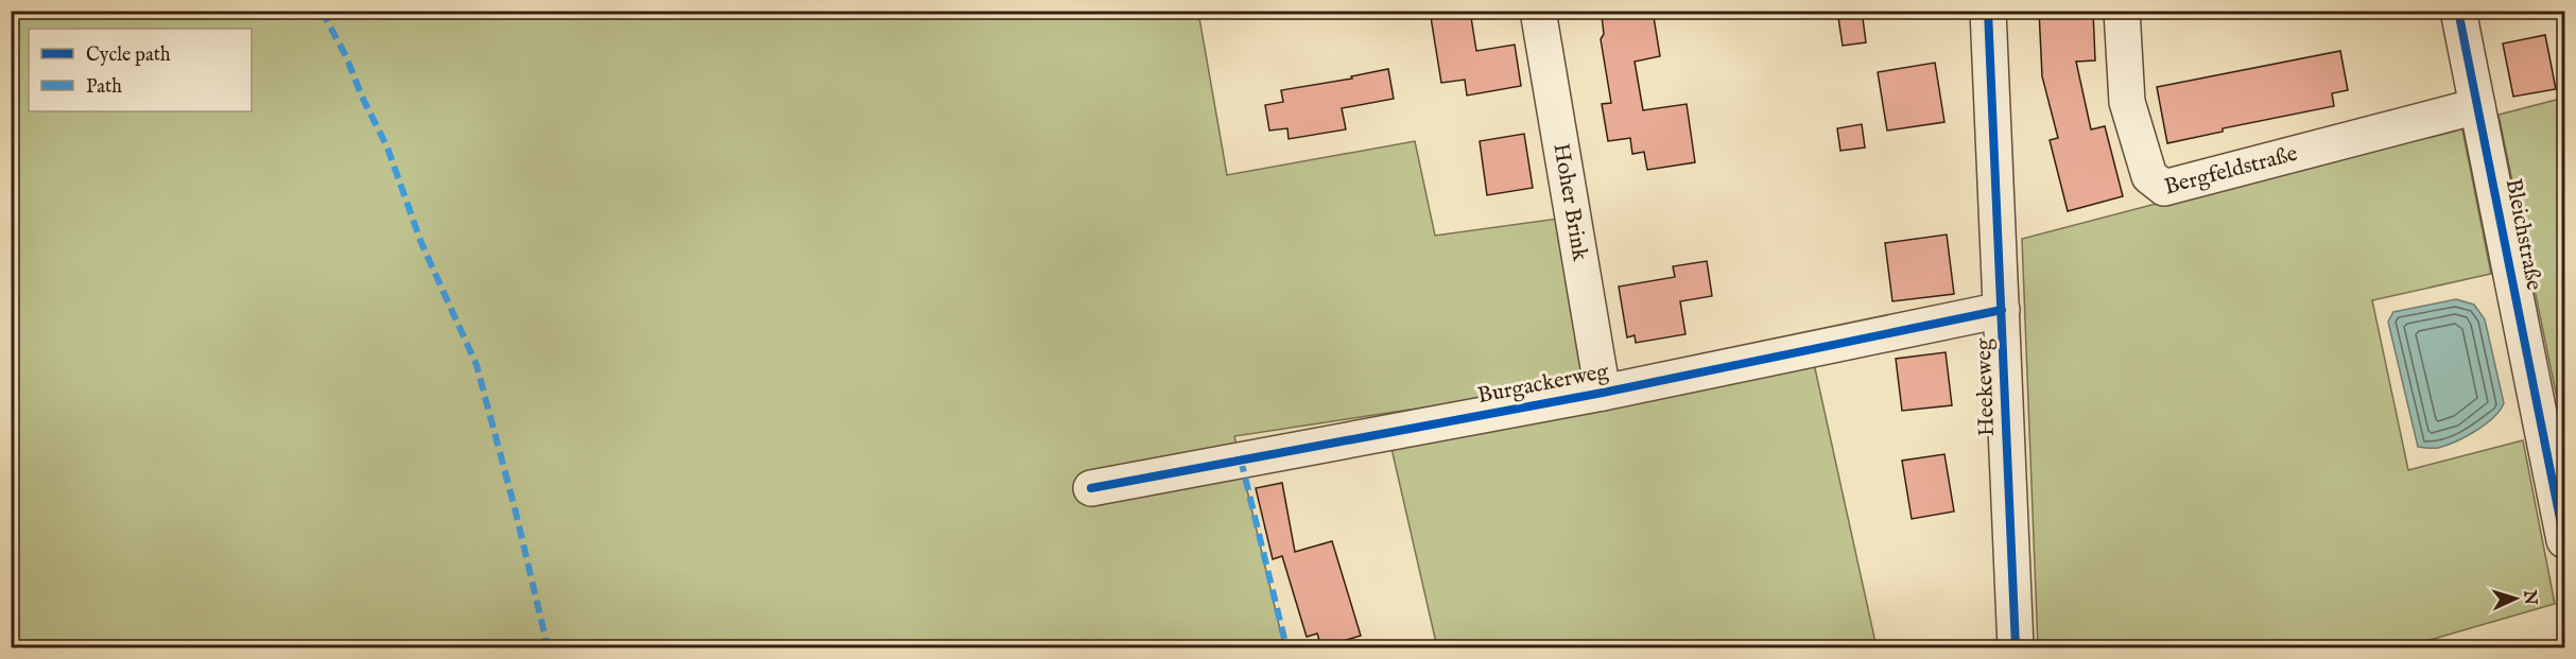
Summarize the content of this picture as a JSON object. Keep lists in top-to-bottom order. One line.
{"streets":{"street":["Bergfeldstraße","Hoher Brink","Bleichstraße","Burgackerweg","Heekeweg"]},"crossings":[["Bergfeldstraße","Bleichstraße"],["Hoher Brink","Burgackerweg"],["Burgackerweg","Heekeweg"]],"legend":["Cycle path","Path"],"north":"right"}
